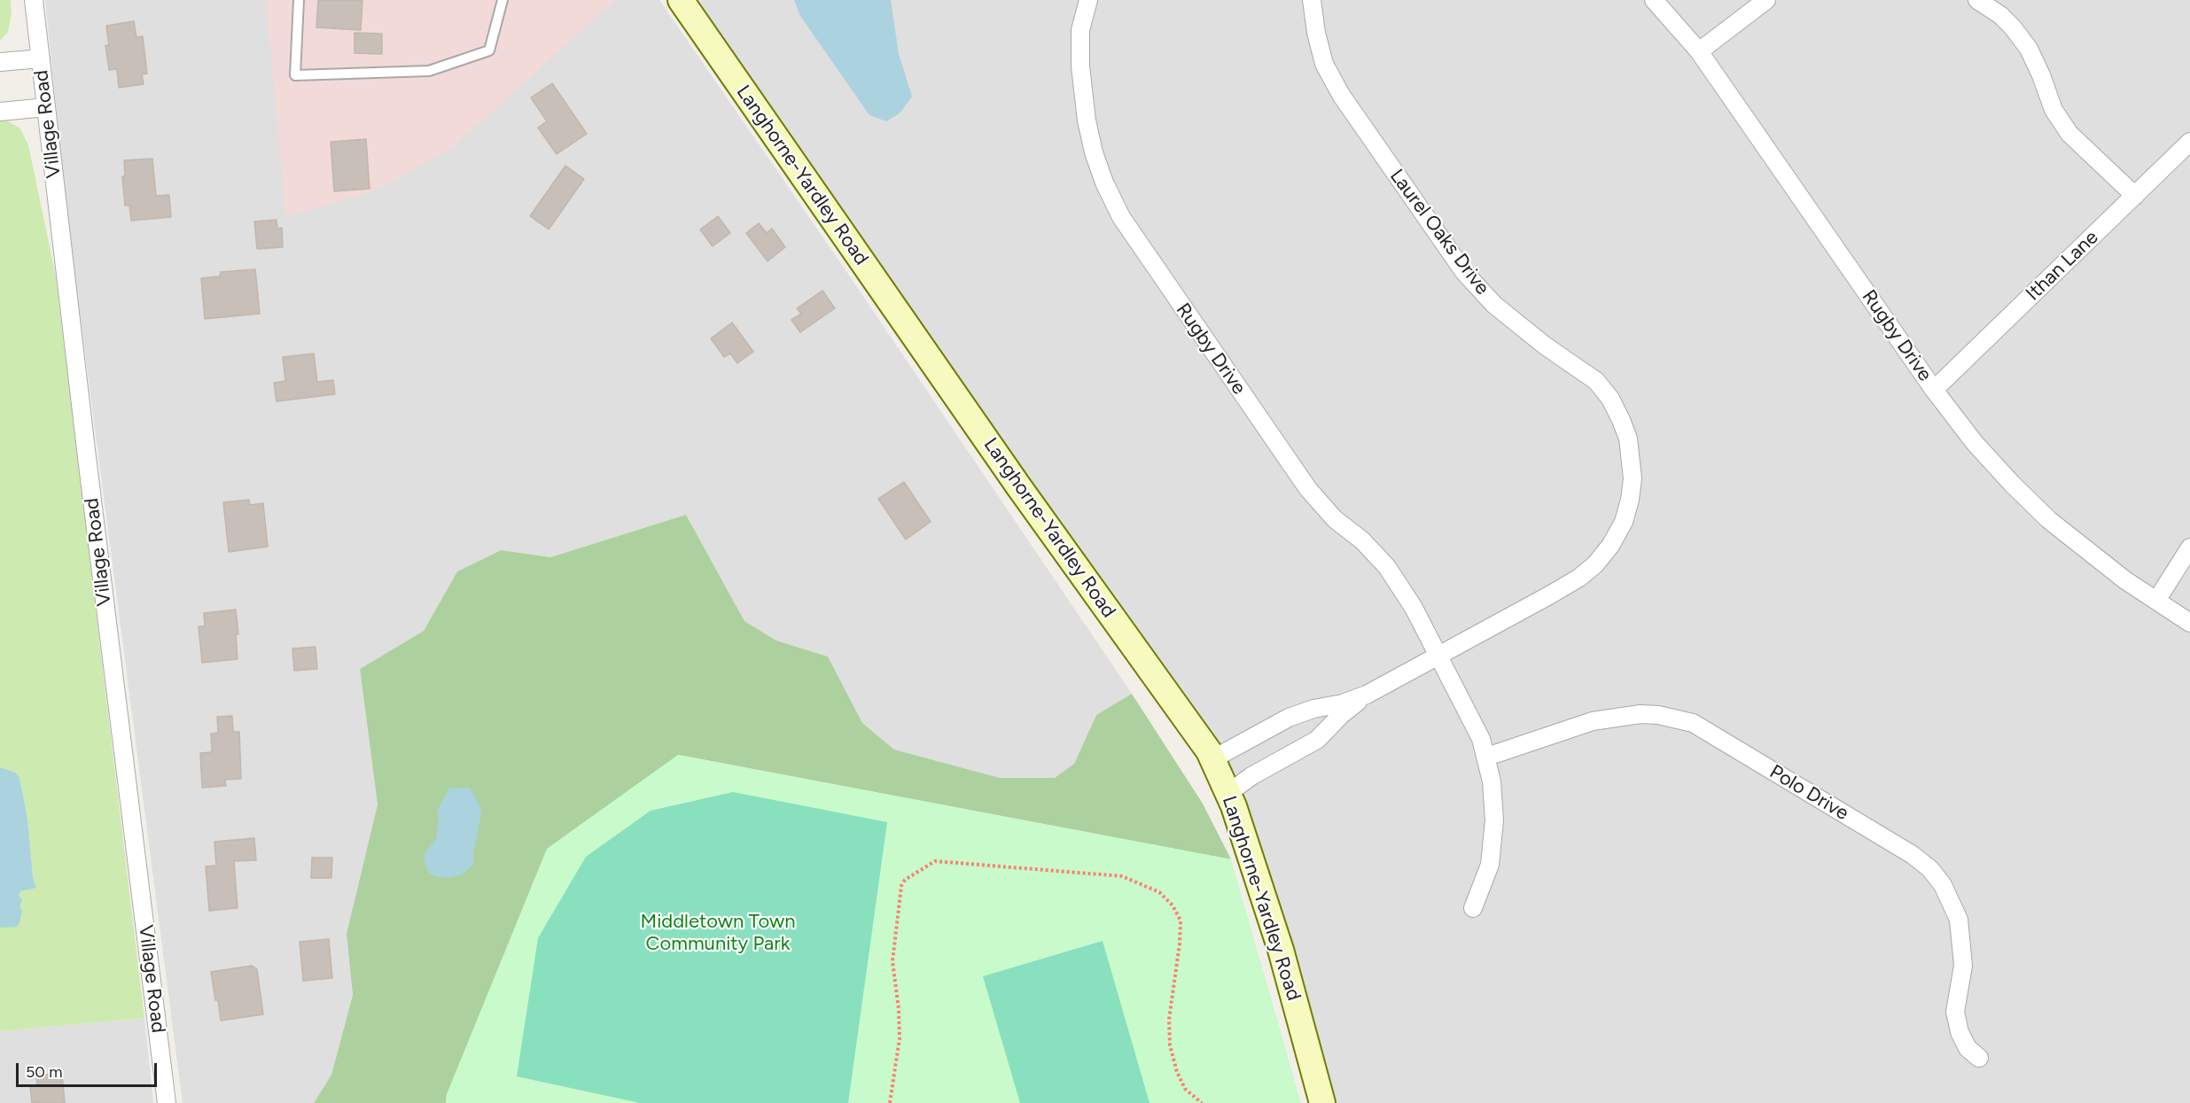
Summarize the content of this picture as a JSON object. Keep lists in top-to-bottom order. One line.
{"streets":{"main road":["Langhorne-Yardley Road"],"street":["Village Road","Laurel Oaks Drive","Ithan Lane","Rugby Drive","Polo Drive"]},"crossings":[["Langhorne-Yardley Road","Laurel Oaks Drive"],["Laurel Oaks Drive","Rugby Drive"],["Ithan Lane","Rugby Drive"],["Rugby Drive","Polo Drive"]],"parks":["Middletown Town Community Park"],"scale_bar":"50 m"}
